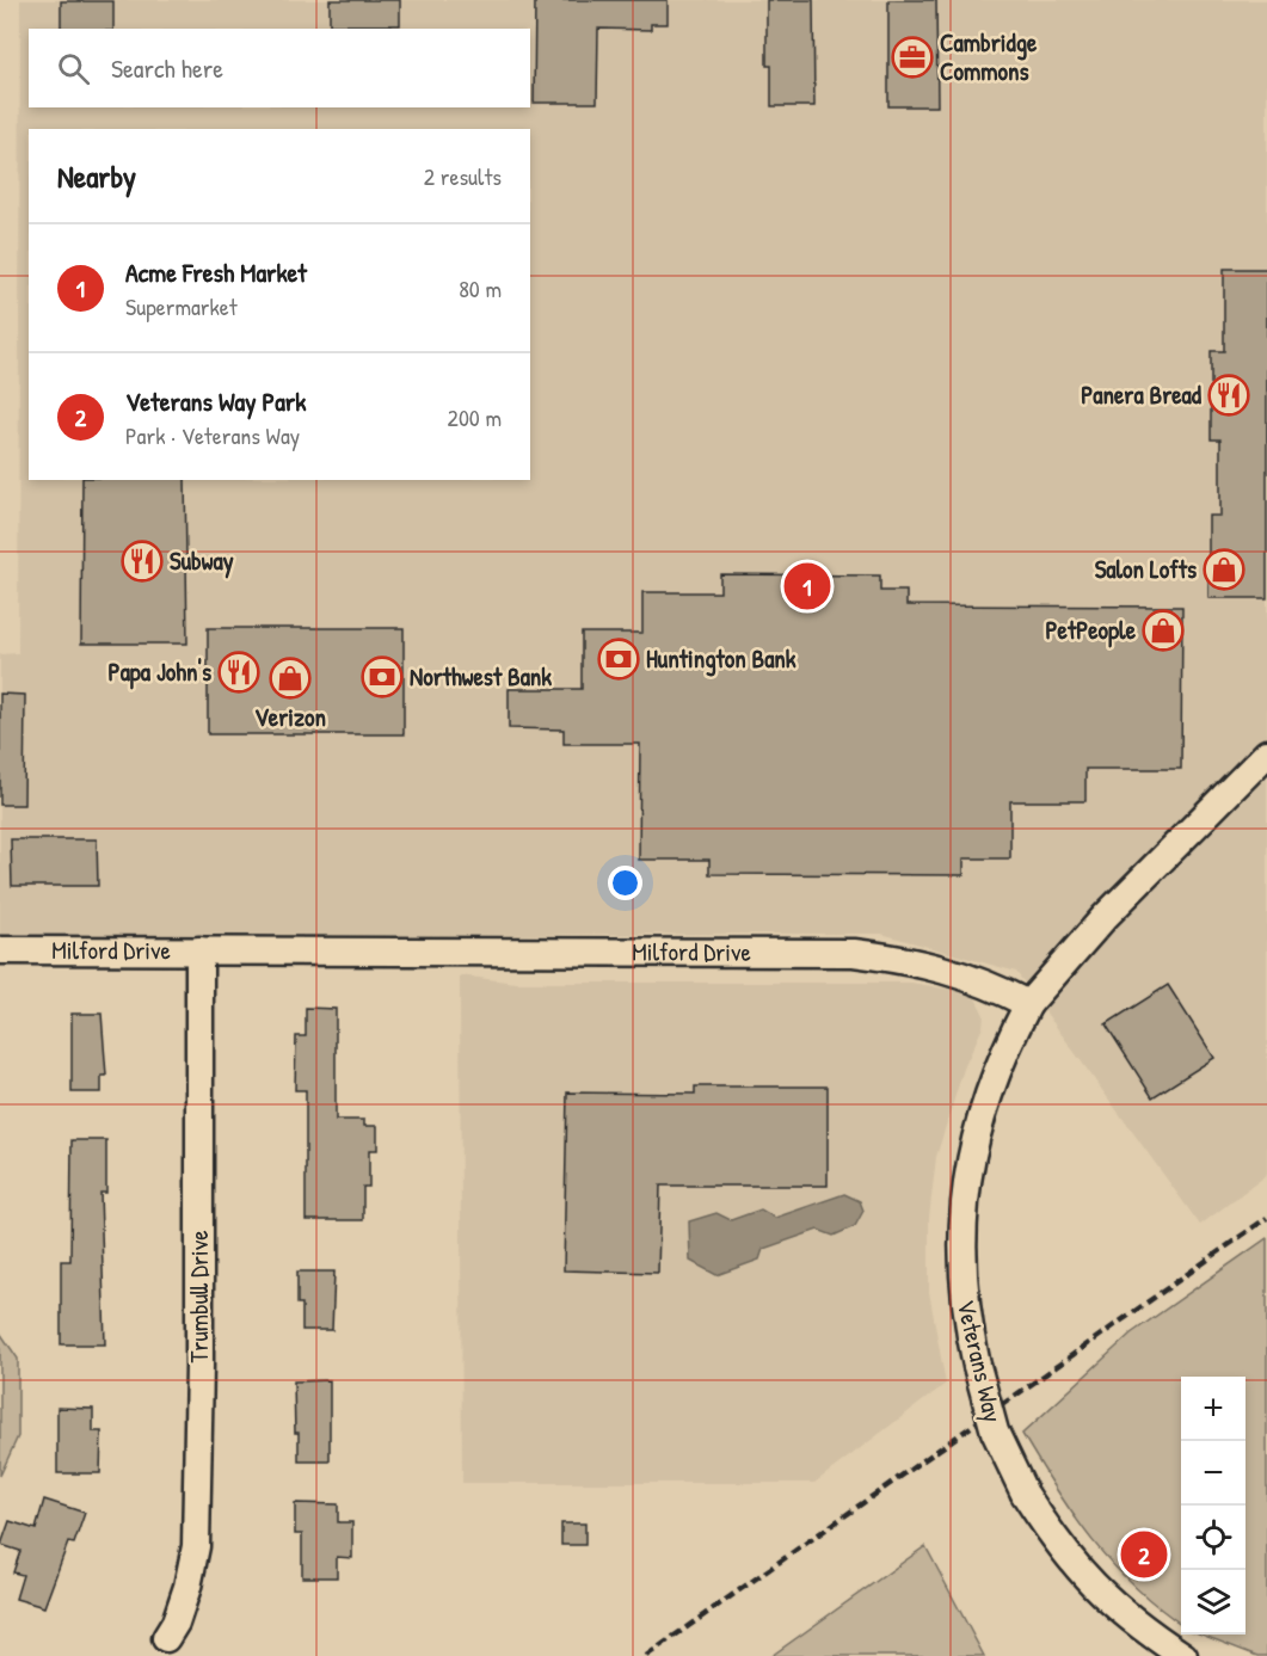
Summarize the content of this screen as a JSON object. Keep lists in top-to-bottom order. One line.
{"streets":{"street":["Milford Drive","Trumbull Drive","Veterans Way"]},"crossings":[["Milford Drive","Trumbull Drive"],["Milford Drive","Veterans Way"]],"places":{"office":["Cambridge Commons"],"restaurant":["Panera Bread","Subway","Papa John's"],"shop":["Salon Lofts","PetPeople","Verizon"],"bank":["Huntington Bank","Northwest Bank"]},"page":{"search":"Search here","heading":["Nearby","2 results"],"list":[{"mark":"1","name":"Acme Fresh Market","note":"Supermarket","value":"80 m"},{"mark":"2","name":"Veterans Way Park","note":"Park · Veterans Way","value":"200 m"}],"pins":["1","2"],"map_buttons":["+","−"]}}
